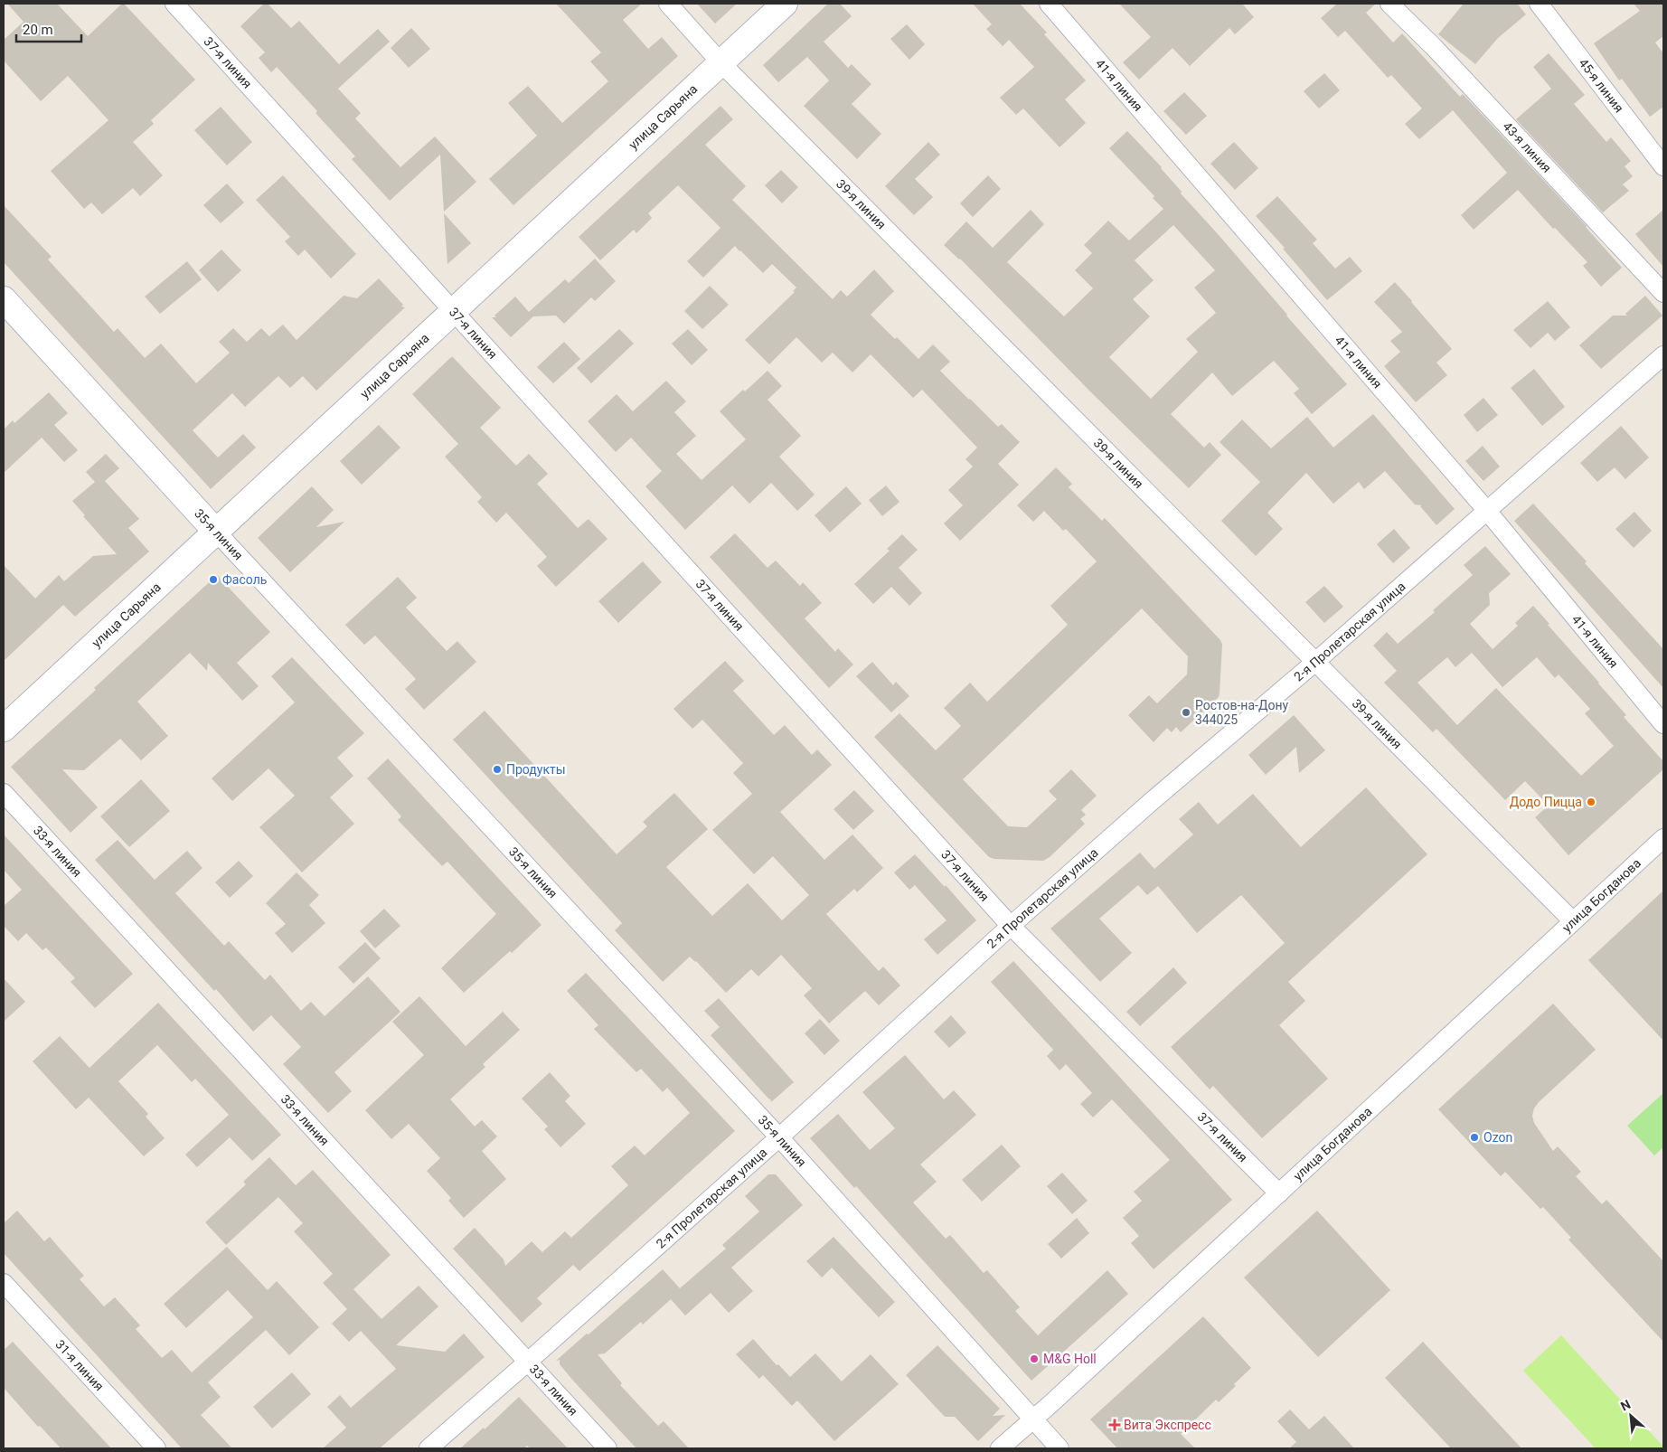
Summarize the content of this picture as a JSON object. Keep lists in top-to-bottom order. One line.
{"streets":{"main road":["улица Сарьяна","35-я линия"],"street":["37-я линия","41-я линия","45-я линия","43-я линия","39-я линия","2-я Пролетарская улица","33-я линия","улица Богданова","31-я линия"]},"crossings":[["37-я линия","улица Сарьяна"],["37-я линия","2-я Пролетарская улица"],["37-я линия","улица Богданова"],["41-я линия","2-я Пролетарская улица"],["улица Сарьяна","39-я линия"],["улица Сарьяна","35-я линия"],["39-я линия","2-я Пролетарская улица"],["39-я линия","улица Богданова"],["35-я линия","2-я Пролетарская улица"],["35-я линия","улица Богданова"],["2-я Пролетарская улица","33-я линия"]],"places":{"other":["Фасоль","Ростов-на-Дону 344025","Продукты","Додо Пицца","Ozon","M&G Holl"],"health":["Вита Экспресс"]},"scale_bar":"20 m","north":"top left"}
